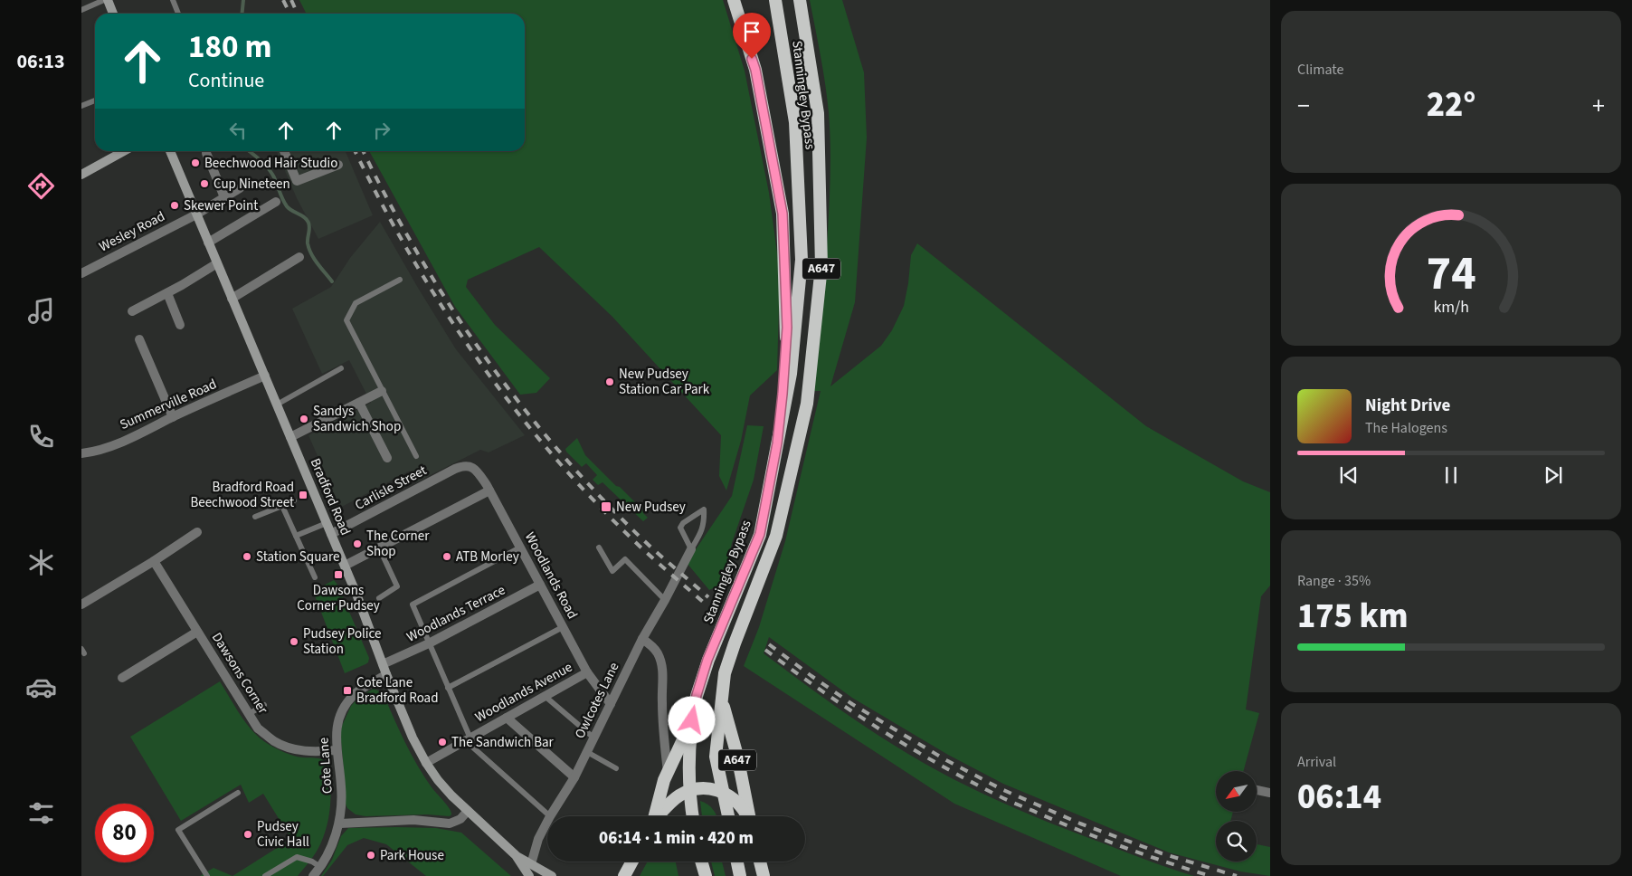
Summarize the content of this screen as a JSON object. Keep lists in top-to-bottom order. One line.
{"streets":{"highway":["Stanningley Bypass","A647"],"main road":["Bradford Road"],"street":["Wesley Road","Summerville Road","Carlisle Street","Woodlands Road","Woodlands Terrace","Dawsons Corner","Woodlands Avenue","Owlcotes Lane","Cote Lane"]},"crossings":[["Stanningley Bypass","A647"],["Wesley Road","Bradford Road"],["Summerville Road","Bradford Road"],["Carlisle Street","Bradford Road"],["Carlisle Street","Woodlands Road"],["Bradford Road","Woodlands Terrace"],["Bradford Road","Woodlands Avenue"],["Bradford Road","Owlcotes Lane"],["Bradford Road","Cote Lane"],["Woodlands Road","Woodlands Terrace"],["Woodlands Road","Woodlands Avenue"],["Woodlands Road","Owlcotes Lane"],["Dawsons Corner","Cote Lane"]],"places":{"other":["Beechwood Hair Studio","Cup Nineteen","Skewer Point","New Pudsey Station Car Park","Sandys Sandwich Shop","The Corner Shop","Station Square","ATB Morley","Pudsey Police Station","The Sandwich Bar","Pudsey Civic Hall","Park House"],"transit":["Bradford Road Beechwood Street","New Pudsey","Dawsons Corner Pudsey","Cote Lane Bradford Road"]},"north":"bottom left","page":{"tabs":"06:13","tile":["Climate",["Range · 35%","175 km"],["Arrival","06:14"]],"turn":["180 m","Continue"],"heat":["−","22°","+"],"song":["Night Drive","The Halogens"],"limit":"80","trip":"06:14 · 1 min · 420 m","gauge":["74","km/h"]}}
